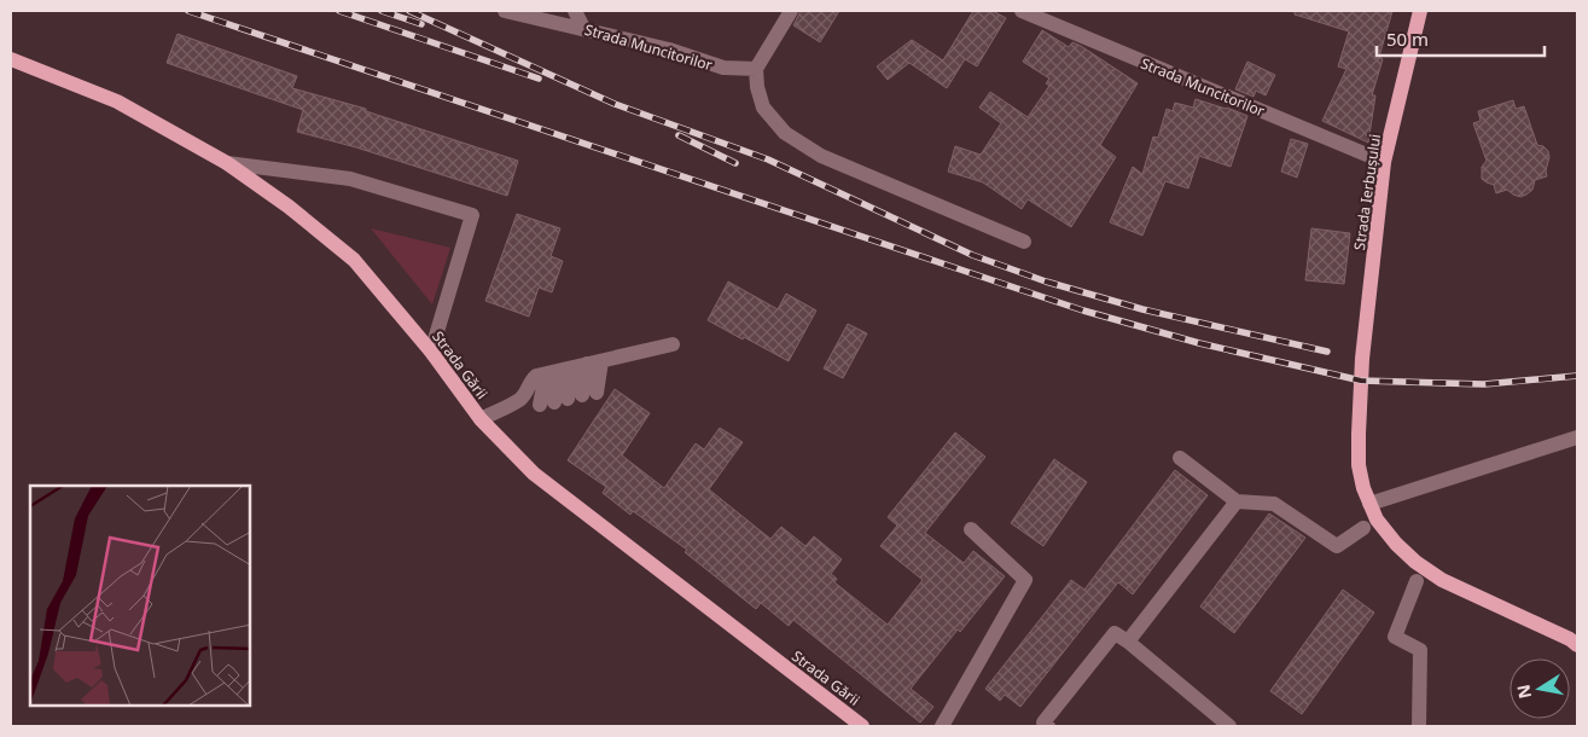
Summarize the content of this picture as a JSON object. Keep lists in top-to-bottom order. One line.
{"streets":{"main road":["Strada Ierbușului","Strada Gării"],"street":["Strada Muncitorilor"]},"crossings":[["Strada Muncitorilor","Strada Ierbușului"]],"scale_bar":"50 m","north":"left"}
